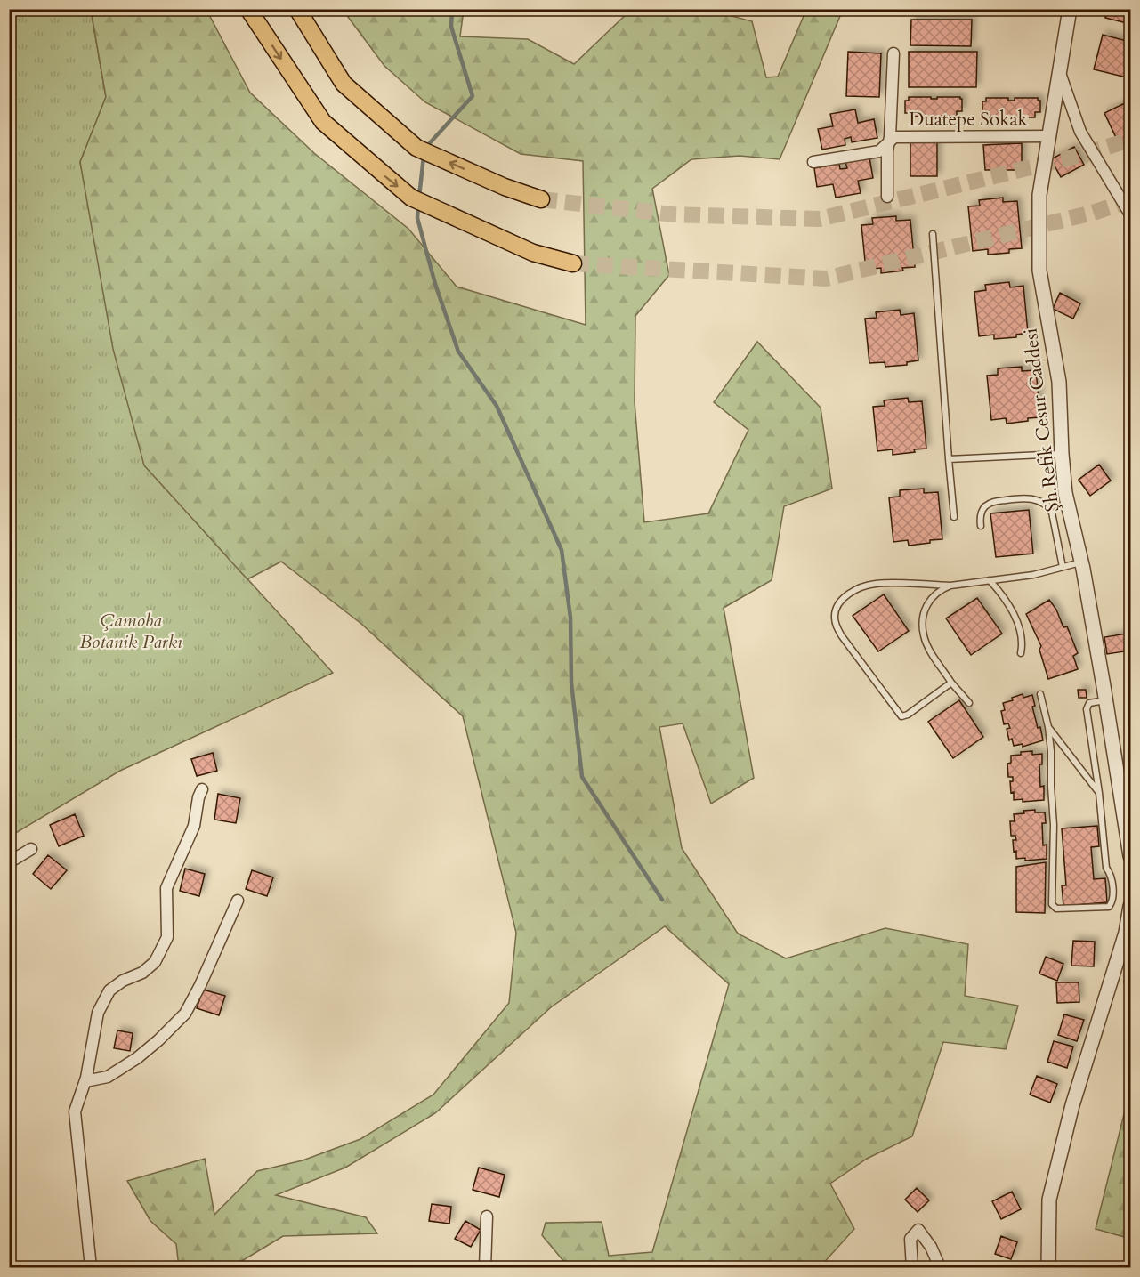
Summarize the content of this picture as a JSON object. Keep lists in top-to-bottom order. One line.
{"streets":{"street":["Duatepe Sokak","Şh.Refik Cesur Caddesi"]},"crossings":[["Duatepe Sokak","Şh.Refik Cesur Caddesi"]],"parks":["Çamoba Botanik Parkı"]}
